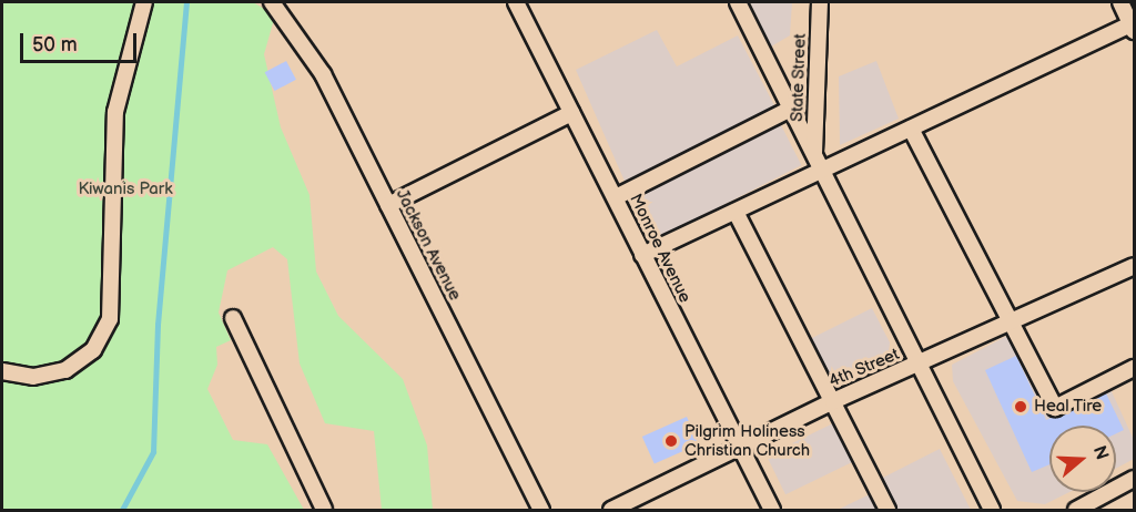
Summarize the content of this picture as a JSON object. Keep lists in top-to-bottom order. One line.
{"streets":{"street":["State Street","Jackson Avenue","Monroe Avenue","4th Street"]},"crossings":[["Monroe Avenue","4th Street"]],"parks":["Kiwanis Park"],"places":["Heal Tire","Pilgrim Holiness Christian Church"],"scale_bar":"50 m","north":"right"}
